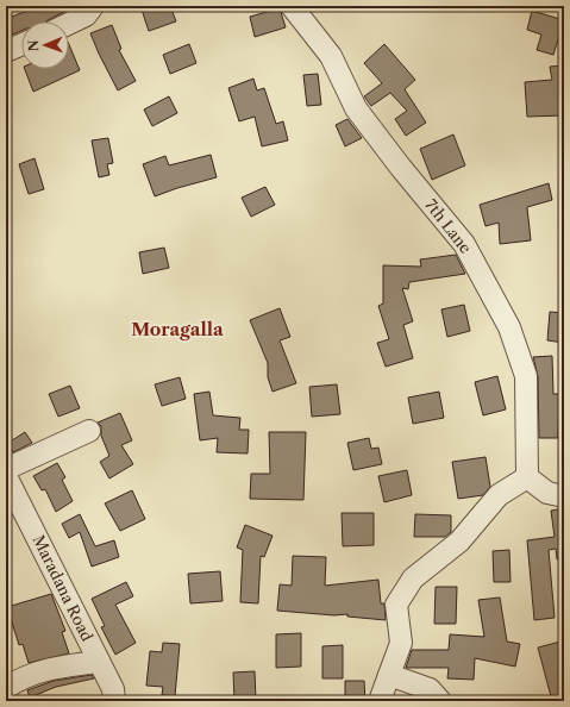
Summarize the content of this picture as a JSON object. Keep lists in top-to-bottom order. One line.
{"streets":{"street":["7th Lane","Maradana Road"]},"districts":["Moragalla"],"north":"left"}
